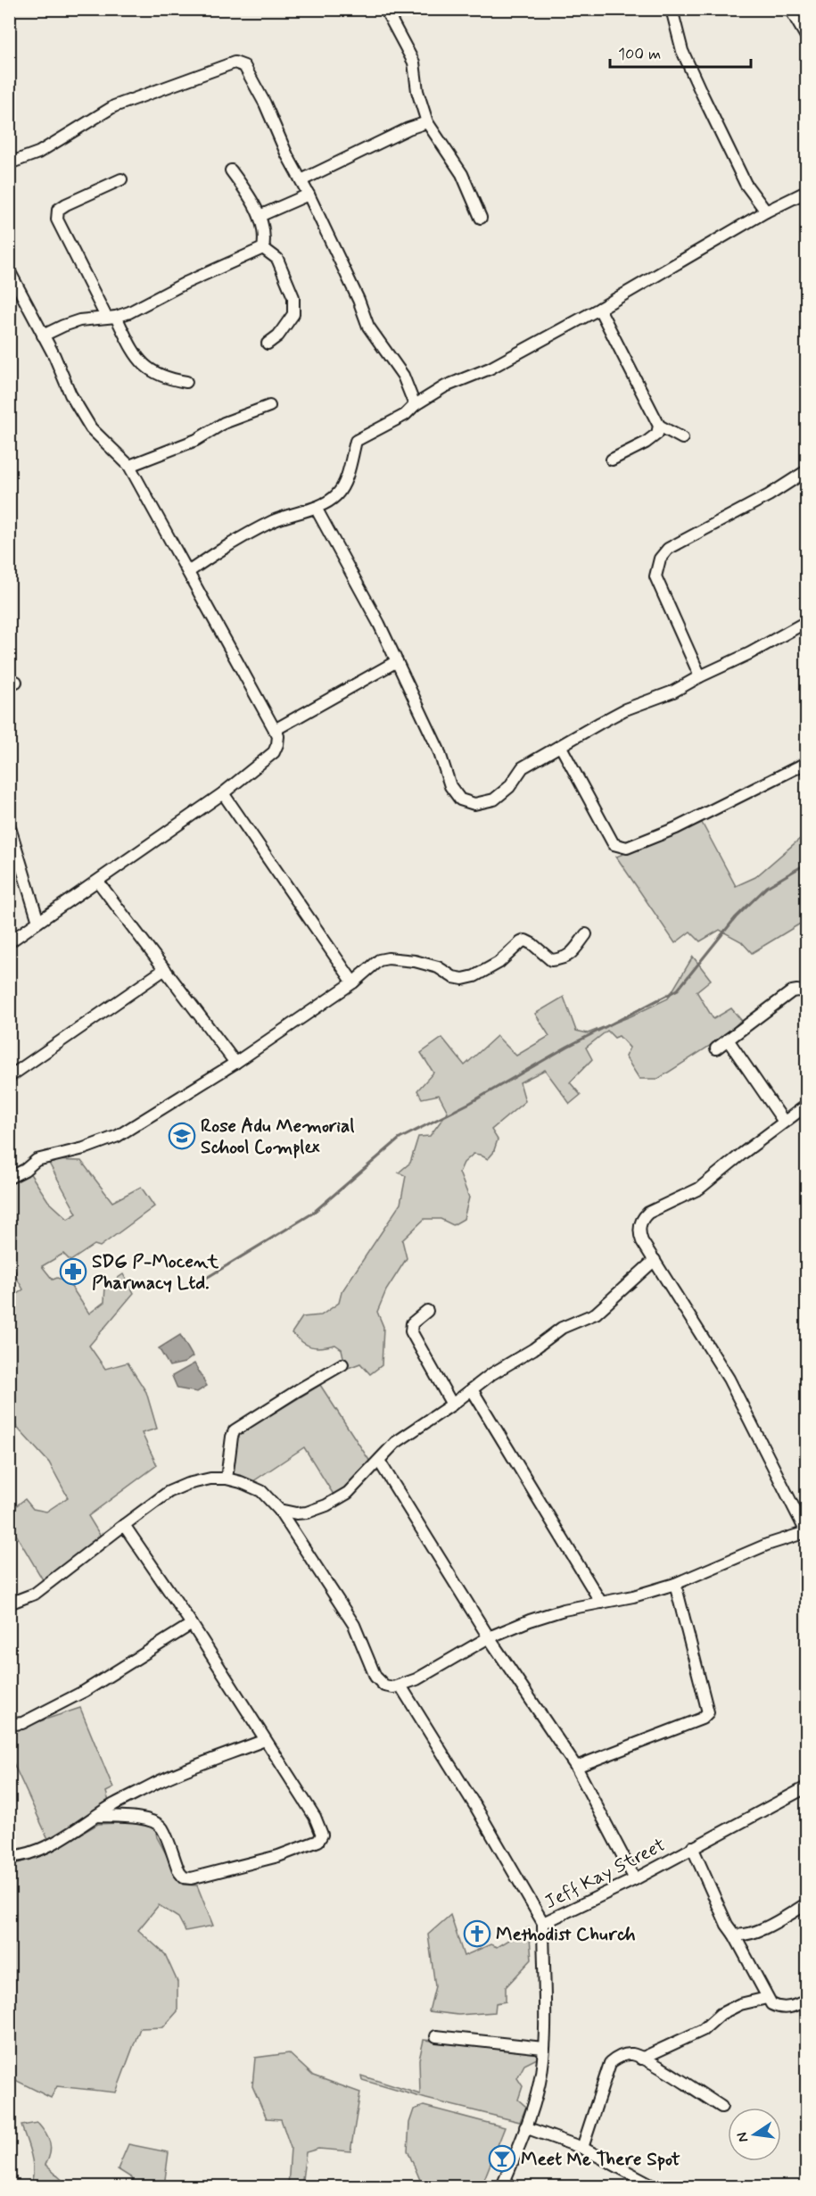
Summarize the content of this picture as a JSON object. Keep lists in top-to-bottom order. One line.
{"streets":{"street":["Jeff Kay Street"]},"places":{"school or university":["Rose Adu Memorial School Complex"],"pharmacy":["SDG P-Mocent Pharmacy Ltd."],"church":["Methodist Church"],"bar":["Meet Me There Spot"]},"scale_bar":"100 m","north":"left"}
